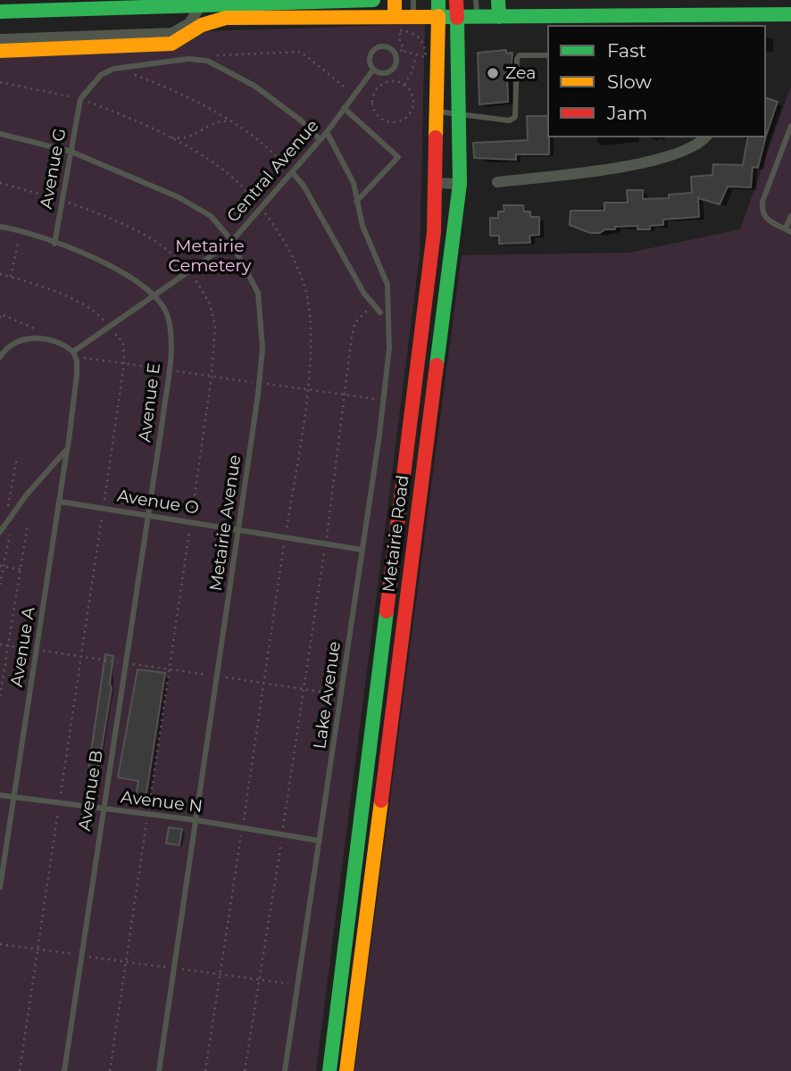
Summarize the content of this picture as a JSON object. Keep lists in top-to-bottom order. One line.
{"streets":{"main road":["Metairie Road"],"lane":["Avenue G","Central Avenue","Avenue E","Avenue O","Metairie Avenue","Avenue A","Lake Avenue","Avenue B","Avenue N"]},"crossings":[["Avenue G","Metairie Avenue"],["Central Avenue","Avenue E"],["Central Avenue","Metairie Avenue"],["Central Avenue","Lake Avenue"],["Avenue E","Avenue O"],["Avenue E","Avenue B"],["Avenue O","Metairie Avenue"],["Avenue O","Avenue A"],["Avenue O","Lake Avenue"],["Avenue O","Avenue B"],["Metairie Avenue","Avenue N"],["Avenue A","Avenue N"],["Lake Avenue","Avenue N"],["Avenue B","Avenue N"]],"parks":["Metairie Cemetery"],"places":["Zea"],"legend":["Fast","Slow","Jam"]}
